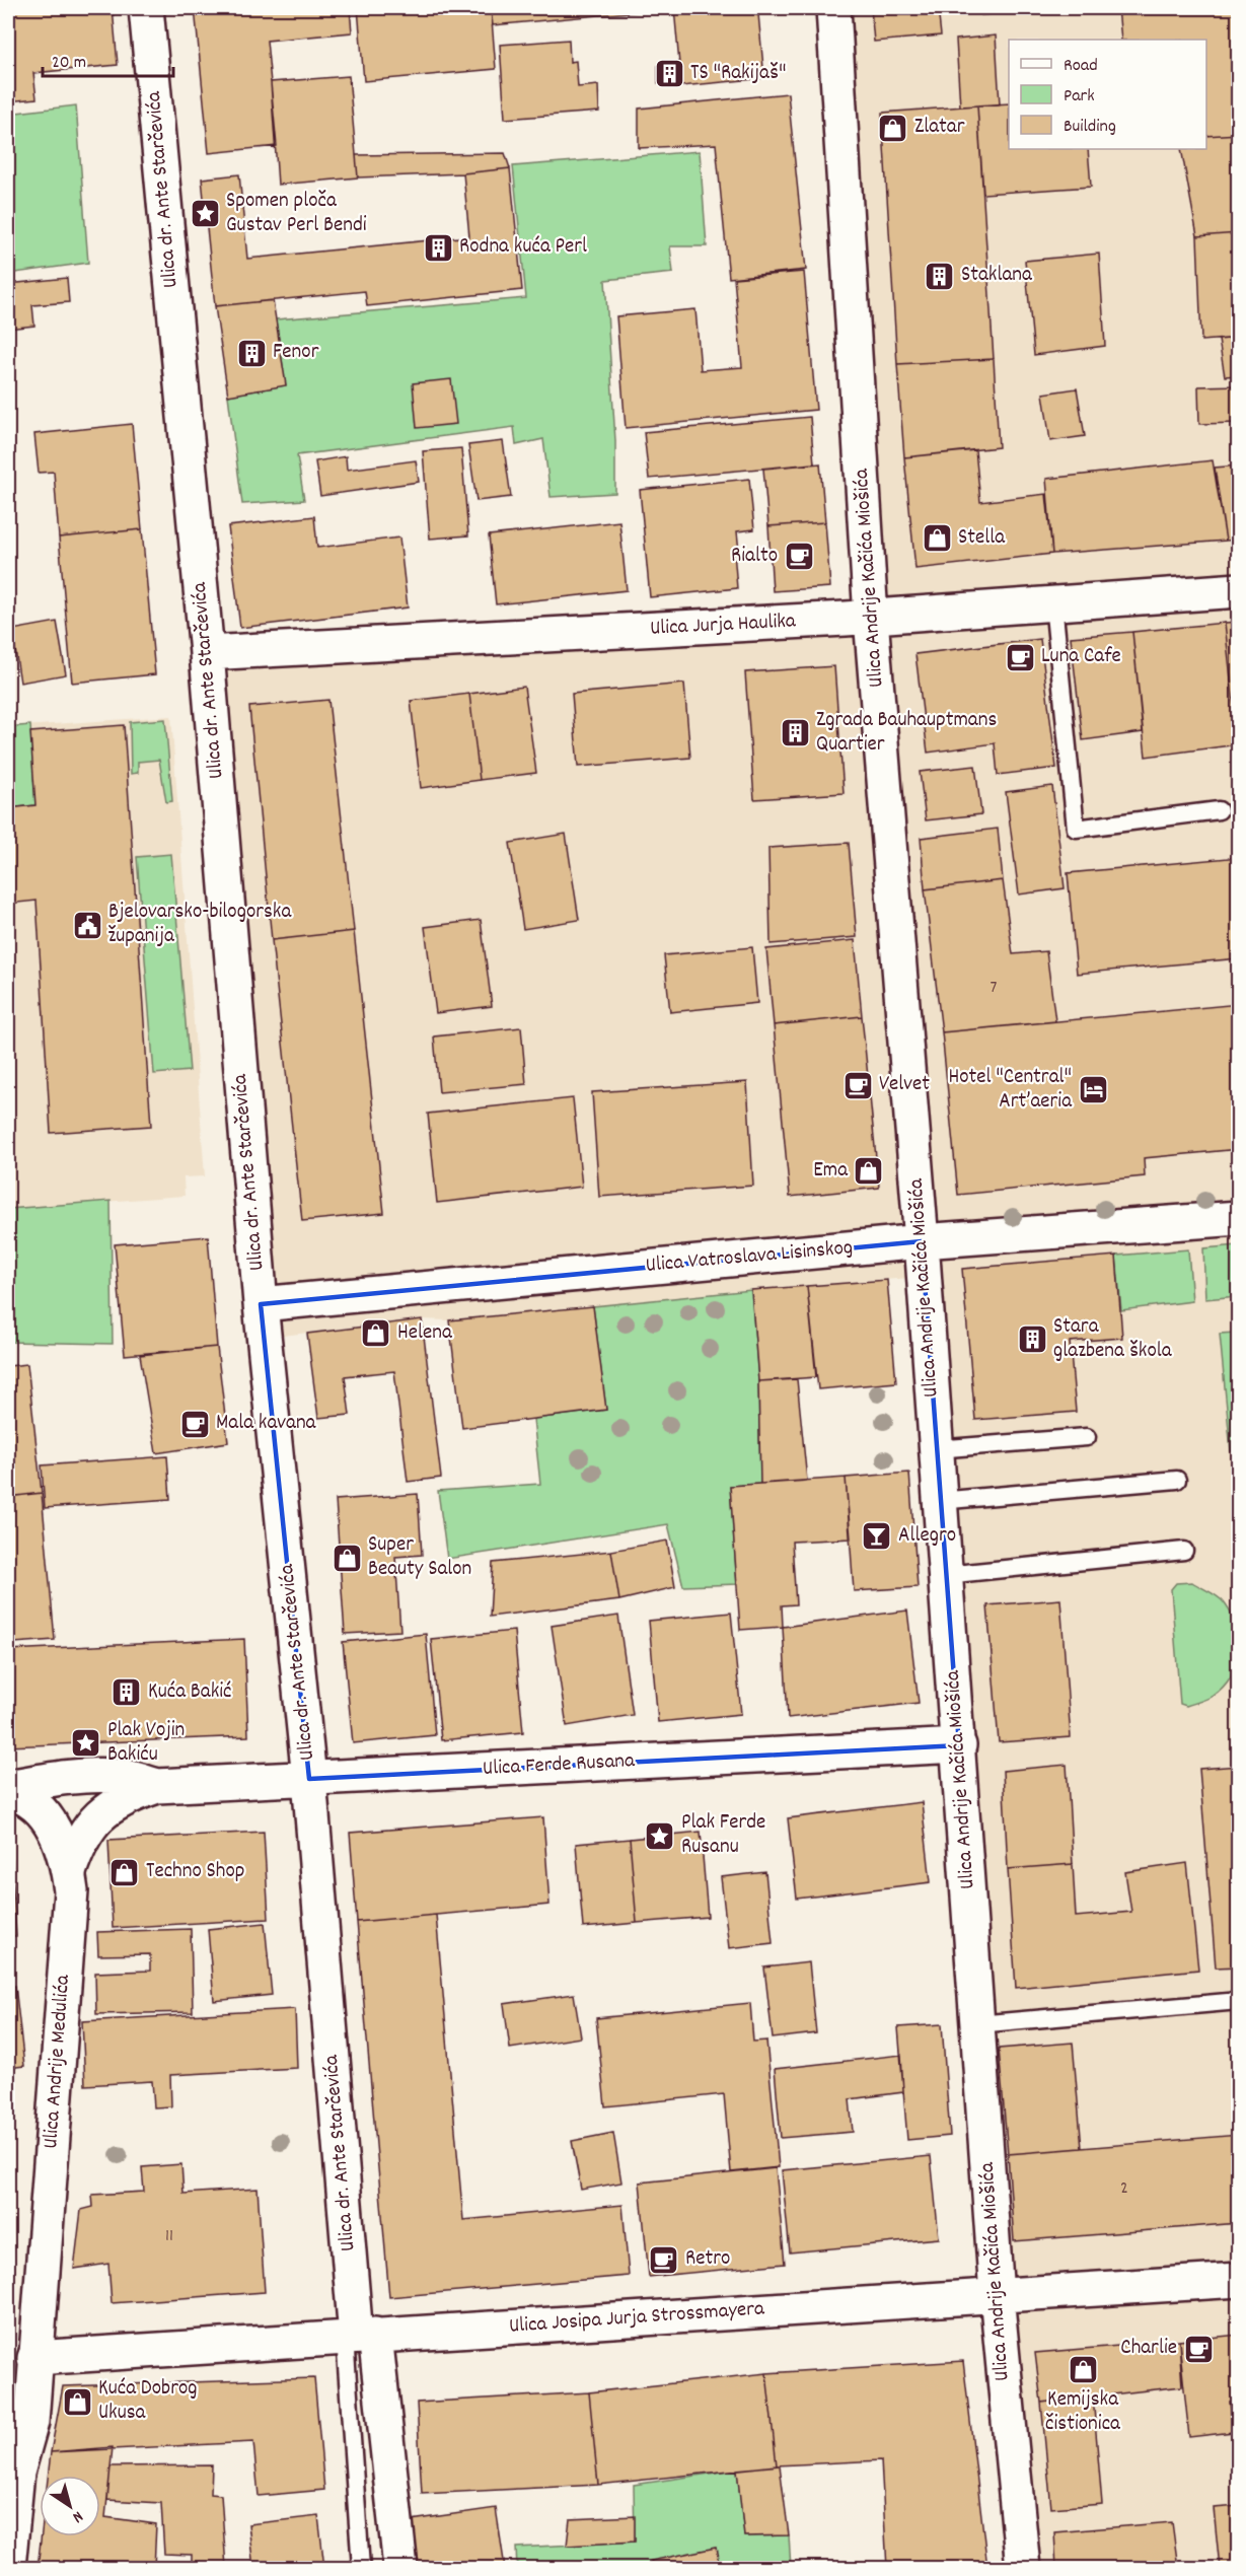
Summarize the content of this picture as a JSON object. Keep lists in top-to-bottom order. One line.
{"streets":{"street":["Ulica dr. Ante Starčevića","Ulica Andrije Kačića Miošića","Ulica Jurja Haulika","Ulica Vatroslava Lisinskog","Ulica Ferde Rusana","Ulica Andrije Medulića","Ulica Josipa Jurja Strossmayera"]},"crossings":[["Ulica dr. Ante Starčevića","Ulica Jurja Haulika"],["Ulica dr. Ante Starčevića","Ulica Vatroslava Lisinskog"],["Ulica dr. Ante Starčevića","Ulica Ferde Rusana"],["Ulica dr. Ante Starčevića","Ulica Josipa Jurja Strossmayera"],["Ulica Andrije Kačića Miošića","Ulica Jurja Haulika"],["Ulica Andrije Kačića Miošića","Ulica Vatroslava Lisinskog"],["Ulica Andrije Kačića Miošića","Ulica Ferde Rusana"],["Ulica Andrije Kačića Miošića","Ulica Josipa Jurja Strossmayera"],["Ulica Ferde Rusana","Ulica Andrije Medulića"],["Ulica Andrije Medulića","Ulica Josipa Jurja Strossmayera"]],"places":{"building":["TS \"Rakijaš\"","Rodna kuća Perl","Staklana","Fenor","Zgrada Bauhauptmans Quartier","Stara glazbena škola","Kuća Bakić"],"shop":["Zlatar","Stella","Ema","Helena","Super Beauty Salon","Techno Shop","Kemijska čistionica","Kuća Dobrog Ukusa"],"place":["Spomen ploča Gustav Perl Bendi","Plak Vojin Bakiću","Plak Ferde Rusanu"],"cafe":["Rialto","Luna Cafe","Velvet","Mala kavana","Retro","Charlie"],"public building":["Bjelovarsko-bilogorska županija"],"hotel":["Hotel \"Central\" Art’aeria"],"bar":["Allegro"]},"house_numbers":["7","2","11"],"legend":["Road","Park","Building"],"scale_bar":"20 m","north":"bottom right"}
